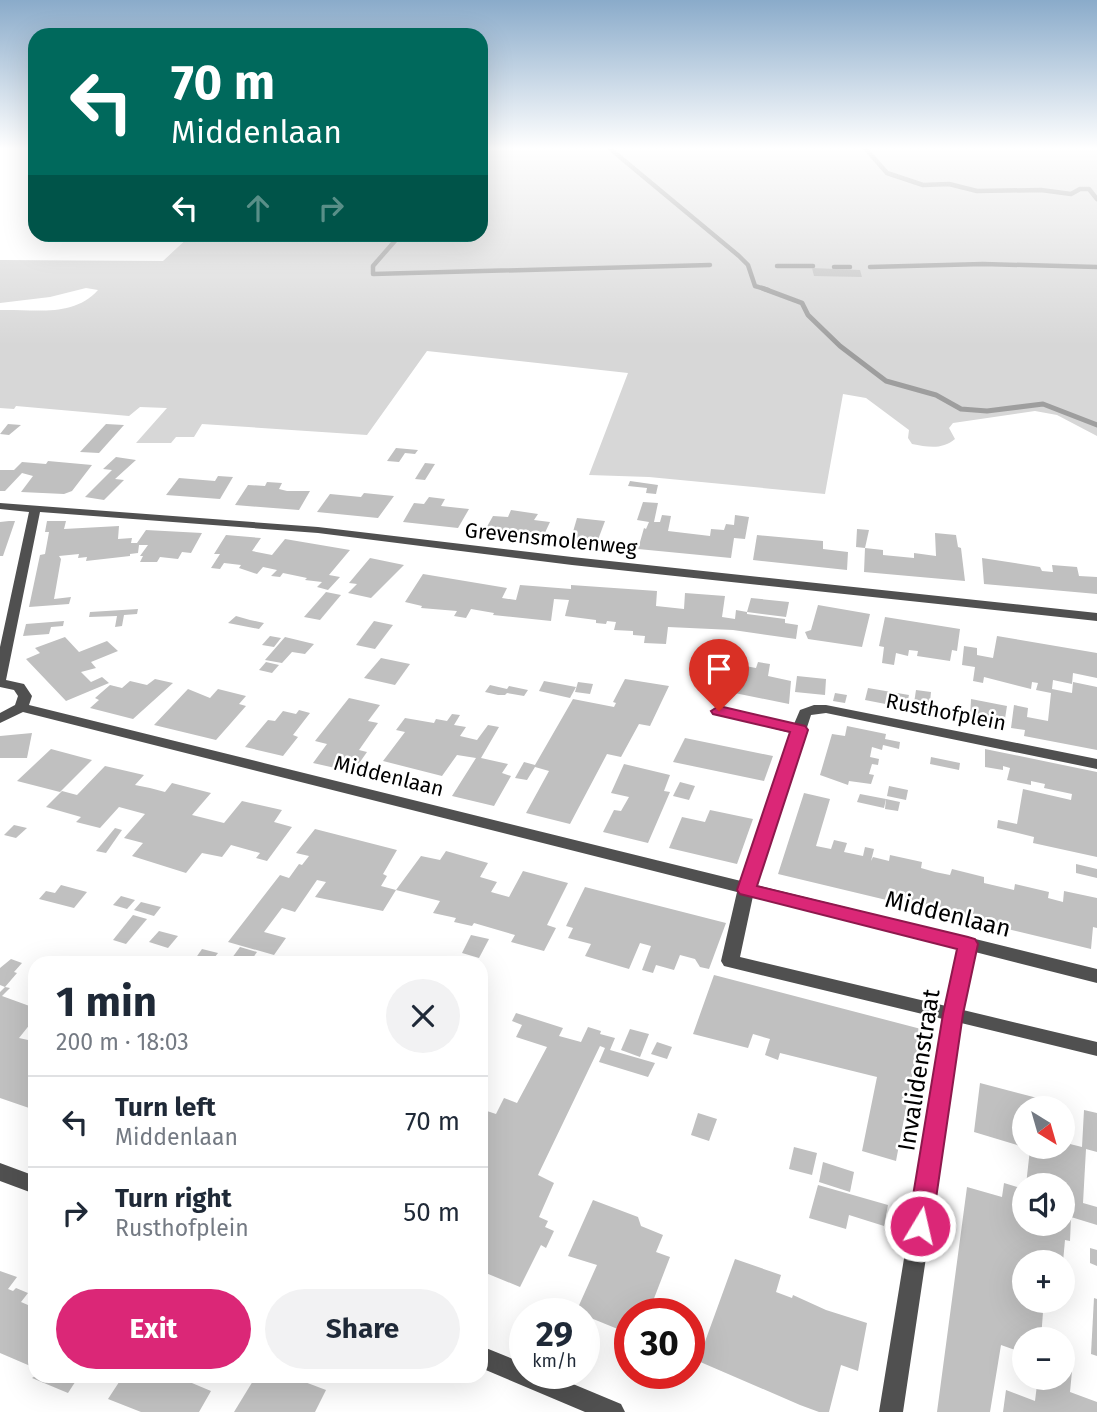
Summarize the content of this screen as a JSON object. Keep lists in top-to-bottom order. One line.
{"streets":{"street":["Grevensmolenweg","Rusthofplein","Middenlaan","Invalidenstraat"]},"crossings":[["Rusthofplein","Middenlaan"],["Middenlaan","Invalidenstraat"]],"north":"bottom right","page":{"turn":["70 m","Middenlaan"],"heading":["1 min","200 m · 18:03"],"list":[{"name":"Turn left","note":"Middenlaan","value":"70 m"},{"name":"Turn right","note":"Rusthofplein","value":"50 m"}],"map_buttons":["+","−"],"buttons":["Exit","Share"],"speed":"29 km/h","limit":"30"}}
